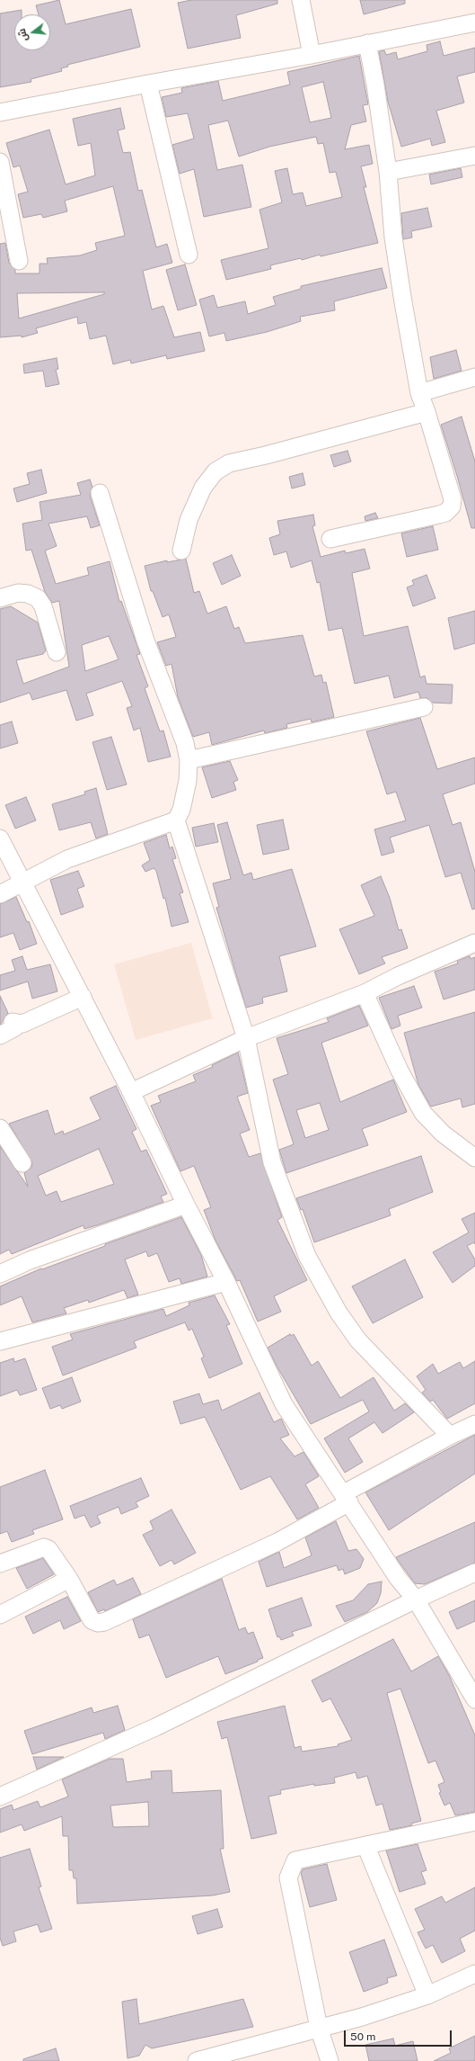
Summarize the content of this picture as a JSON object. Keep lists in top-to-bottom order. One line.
{"scale_bar":"50 m","north":"left"}
